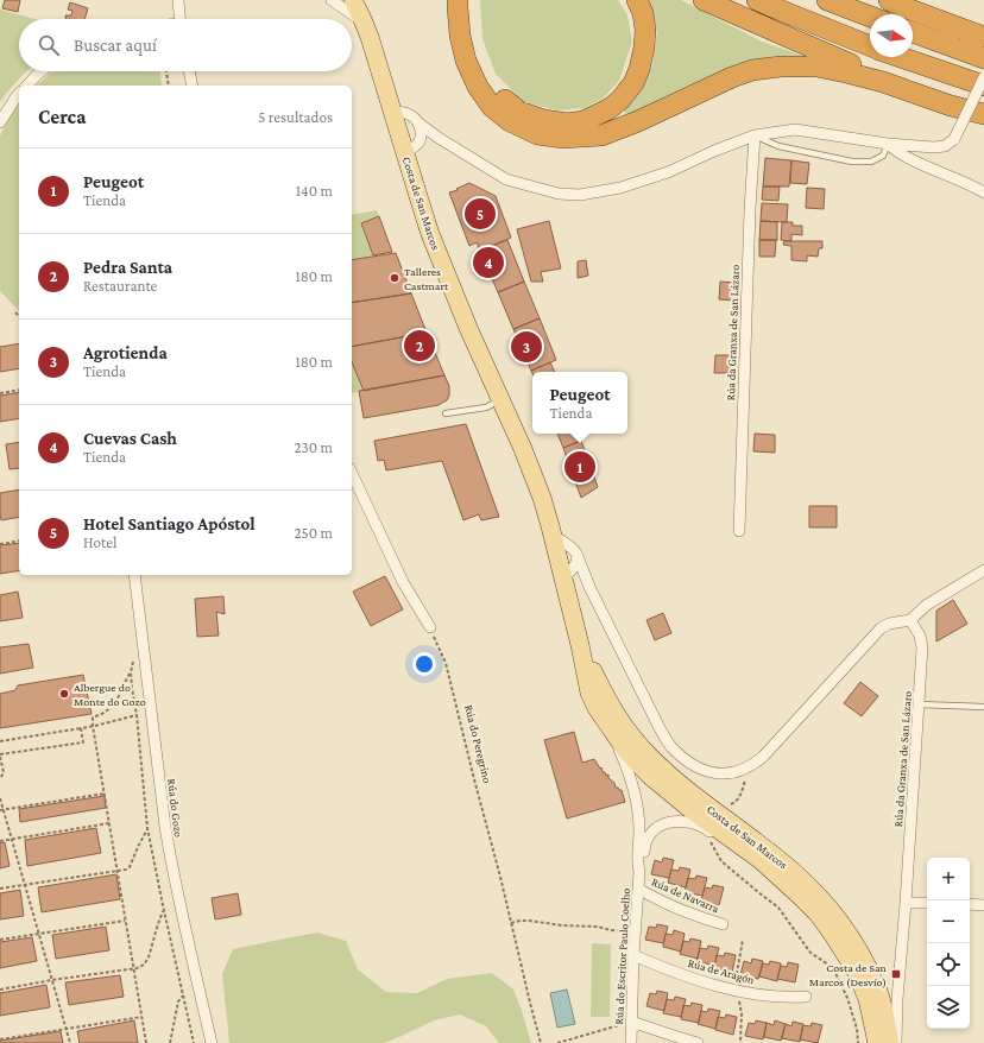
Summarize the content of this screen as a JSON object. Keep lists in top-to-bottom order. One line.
{"streets":{"main road":["Costa de San Marcos"],"street":["Rúa da Granxa de San Lázaro","Rúa do Gozo","Rúa de Navarra","Rúa do Escritor Paulo Coelho","Rúa de Aragón"],"path":["Rúa do Peregrino"]},"crossings":[["Costa de San Marcos","Rúa da Granxa de San Lázaro"],["Costa de San Marcos","Rúa do Escritor Paulo Coelho"],["Rúa de Navarra","Rúa do Escritor Paulo Coelho"],["Rúa do Escritor Paulo Coelho","Rúa de Aragón"]],"places":{"other":["Talleres Castmart","Albergue do Monte do Gozo"],"transit":["Costa de San Marcos (Desvío)"]},"north":"right","page":{"search":"Buscar aquí","heading":["Cerca","5 resultados"],"list":[{"mark":"1","name":"Peugeot","note":"Tienda","value":"140 m"},{"mark":"2","name":"Pedra Santa","note":"Restaurante","value":"180 m"},{"mark":"3","name":"Agrotienda","note":"Tienda","value":"180 m"},{"mark":"4","name":"Cuevas Cash","note":"Tienda","value":"230 m"},{"mark":"5","name":"Hotel Santiago Apóstol","note":"Hotel","value":"250 m"}],"pins":["5","4","2","3","1"],"popup":["Peugeot","Tienda"],"map_buttons":["+","−"]}}
